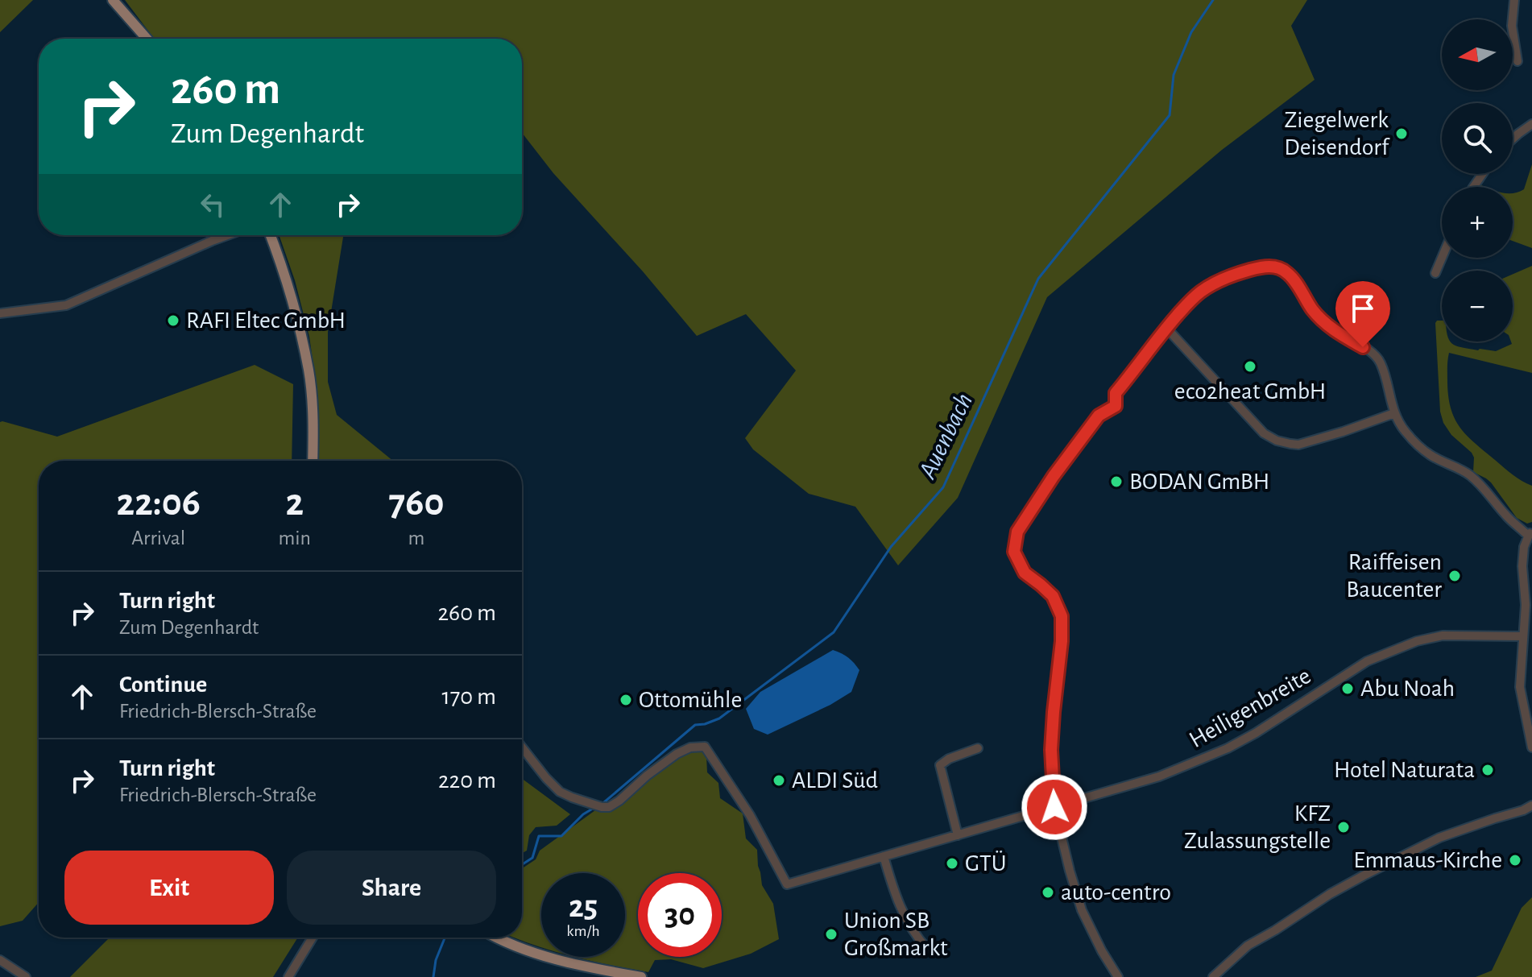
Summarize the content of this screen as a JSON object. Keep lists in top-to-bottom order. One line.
{"streets":{"street":["Heiligenbreite"]},"water":["Auenbach"],"places":["Ziegelwerk Deisendorf","RAFI Eltec GmbH","eco2heat GmbH","BODAN GmBH","Raiffeisen Baucenter","Abu Noah","Ottomühle","Hotel Naturata","ALDI Süd","KFZ Zulassungstelle","Emmaus-Kirche","GTÜ","auto-centro","Union SB Großmarkt"],"north":"left","page":{"map_buttons":["+","−"],"turn":["260 m","Zum Degenhardt"],"eta":["22:06","Arrival","2","min","760","m"],"list":[{"name":"Turn right","note":"Zum Degenhardt","value":"260 m"},{"name":"Continue","note":"Friedrich-Blersch-Straße","value":"170 m"},{"name":"Turn right","note":"Friedrich-Blersch-Straße","value":"220 m"}],"buttons":["Exit","Share"],"speed":"25 km/h","limit":"30"}}
